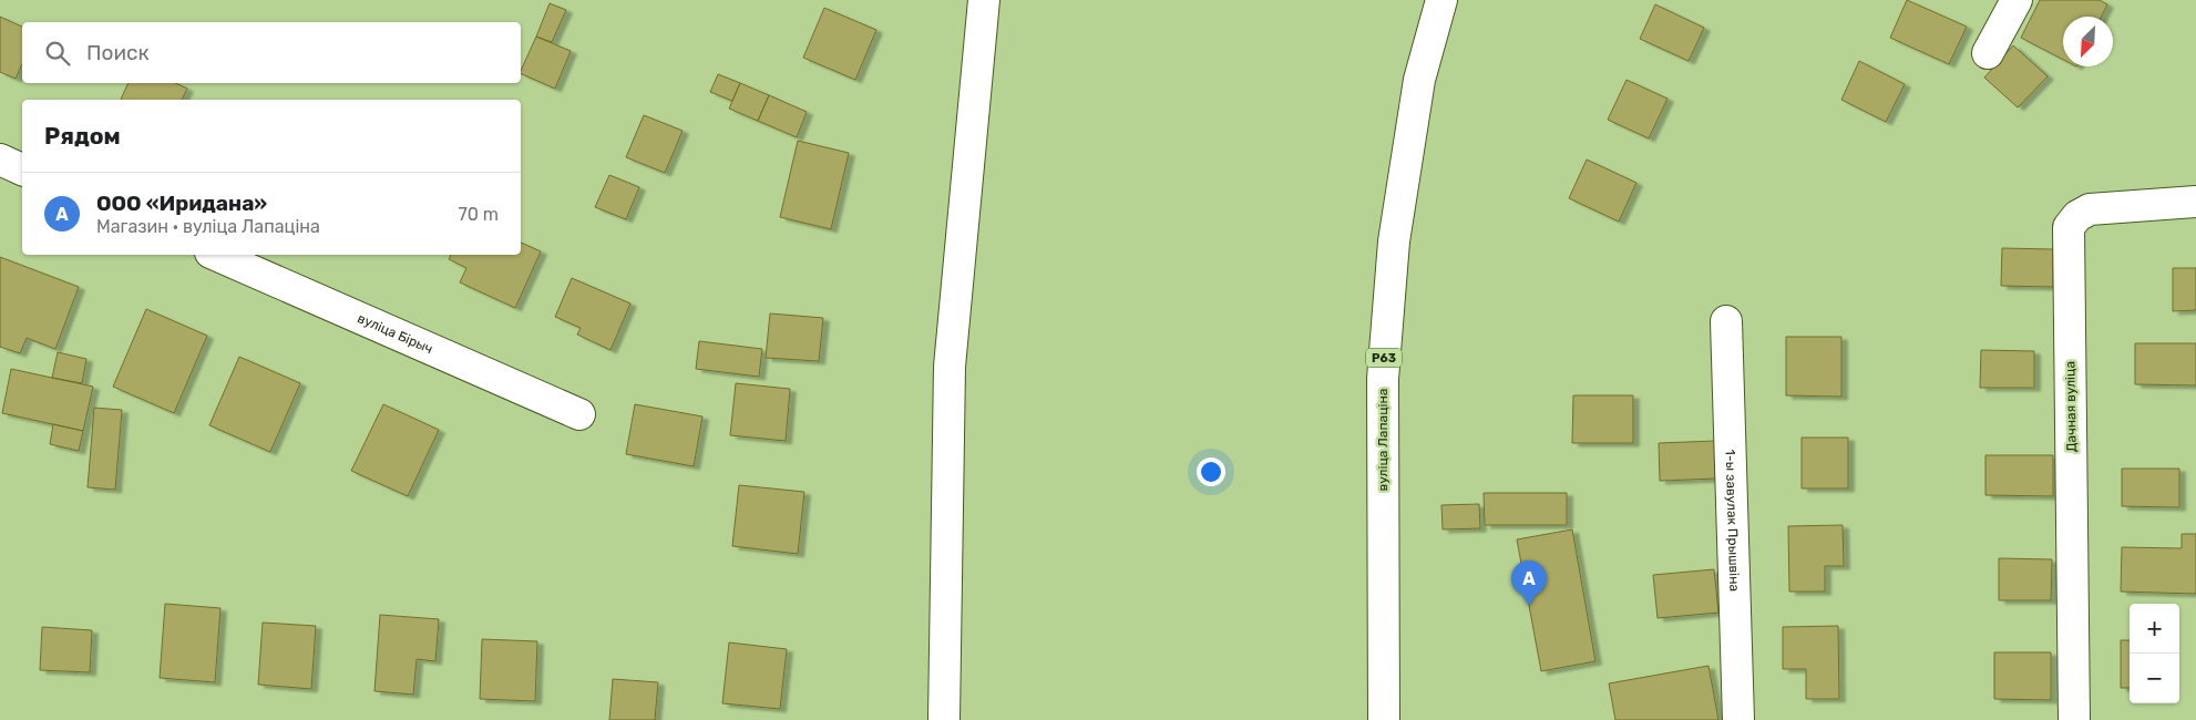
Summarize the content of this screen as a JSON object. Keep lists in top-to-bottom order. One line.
{"streets":{"street":["вуліца Бірыч","Р63","Дачная вуліца","вуліца Лапаціна","1-ы завулак Прышвіна"]},"north":"bottom left","page":{"search":"Поиск","heading":"Рядом","list":[{"mark":"A","name":"ООО «Иридана»","note":"Магазин · вуліца Лапаціна","value":"70 m"}],"pins":"A","map_buttons":["+","−"]}}
